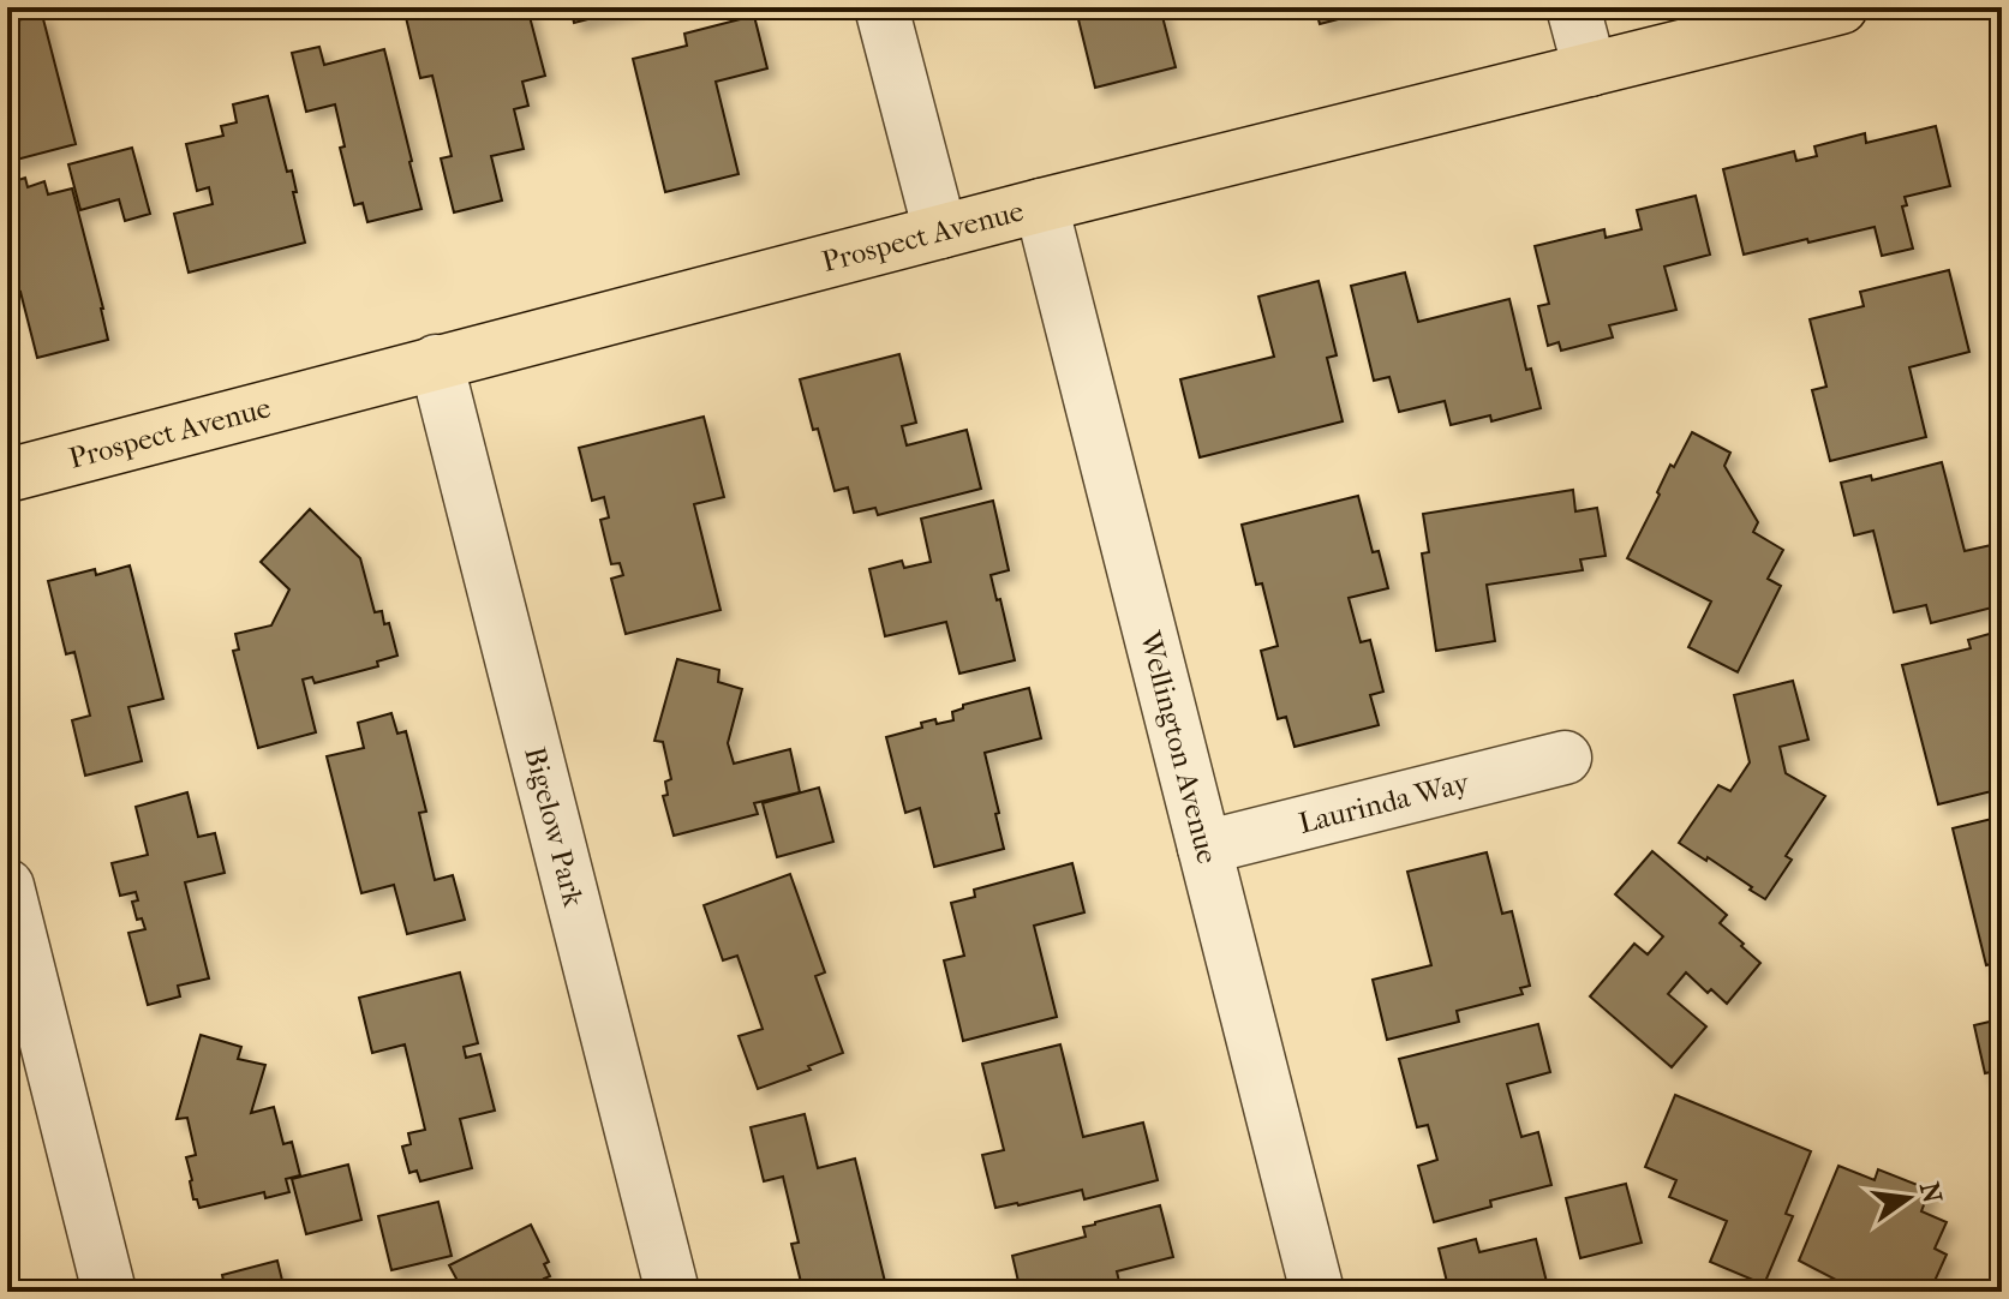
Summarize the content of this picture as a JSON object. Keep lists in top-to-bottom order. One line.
{"streets":{"main road":["Prospect Avenue"],"street":["Wellington Avenue","Laurinda Way","Bigelow Park"]},"crossings":[["Prospect Avenue","Wellington Avenue"],["Prospect Avenue","Bigelow Park"],["Wellington Avenue","Laurinda Way"]],"north":"right"}
